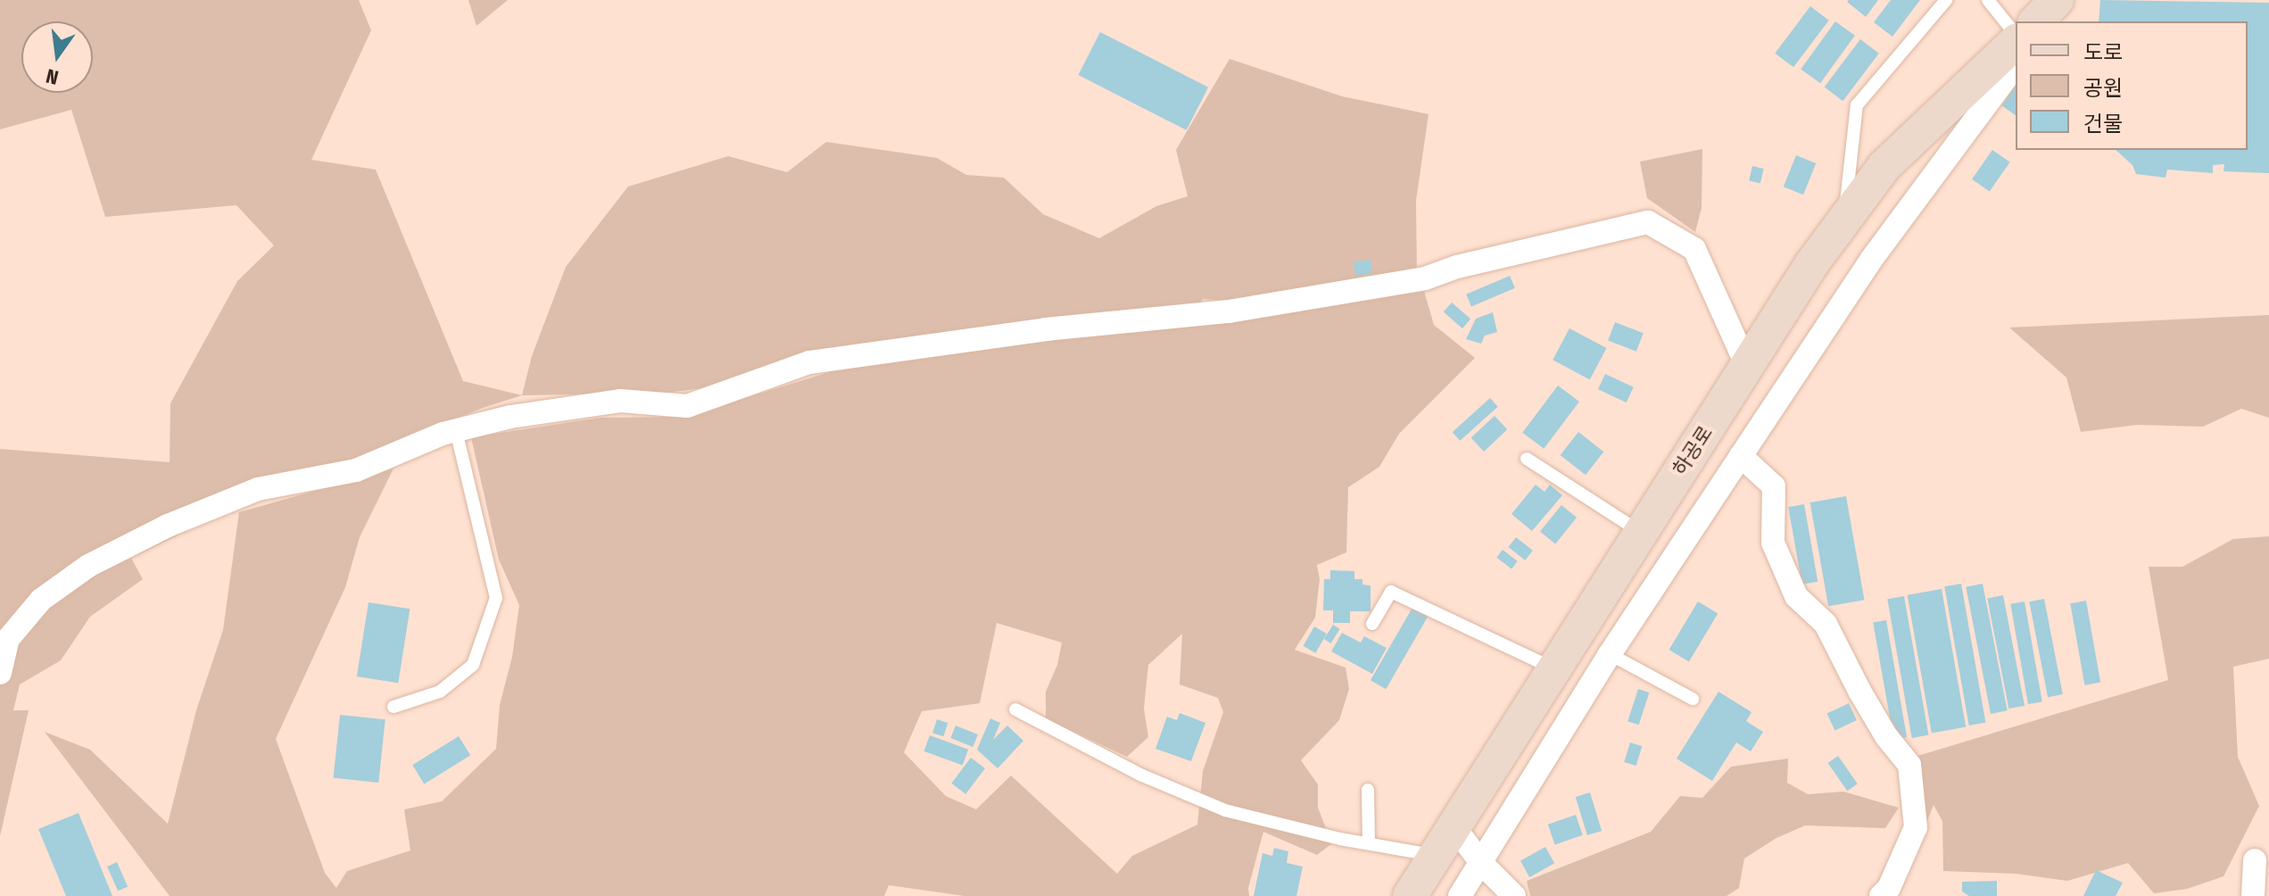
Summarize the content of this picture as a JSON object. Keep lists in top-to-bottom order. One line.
{"streets":{"main road":["하공로"]},"legend":["도로","공원","건물"],"north":"bottom"}
